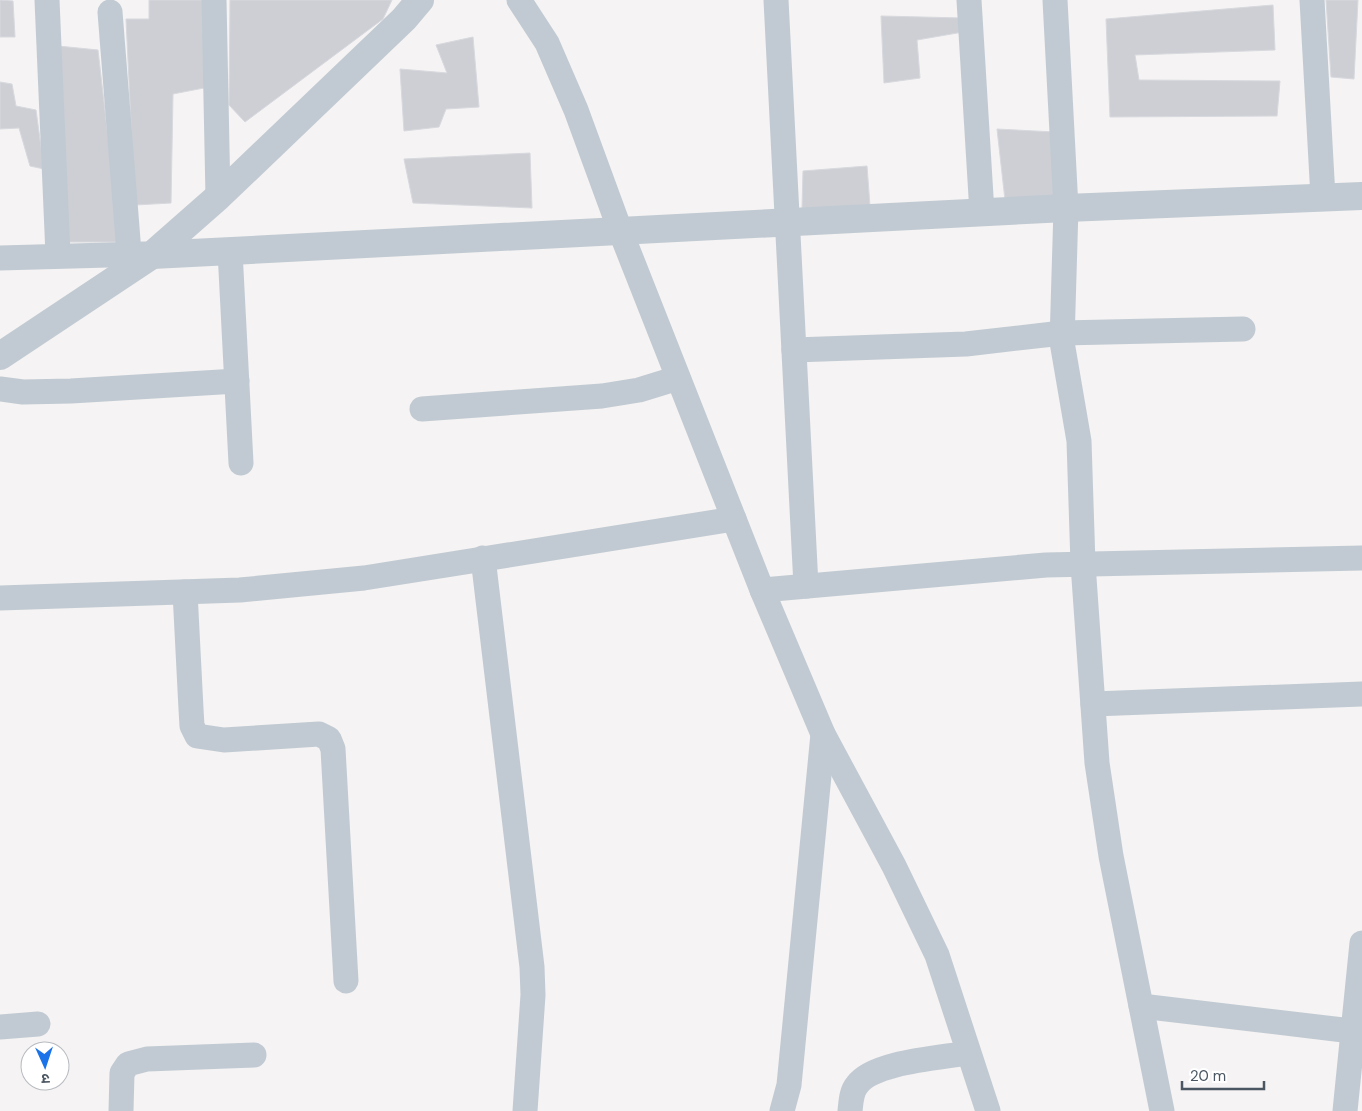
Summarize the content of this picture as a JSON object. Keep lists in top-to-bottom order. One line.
{"scale_bar":"20 m","north":"bottom"}
